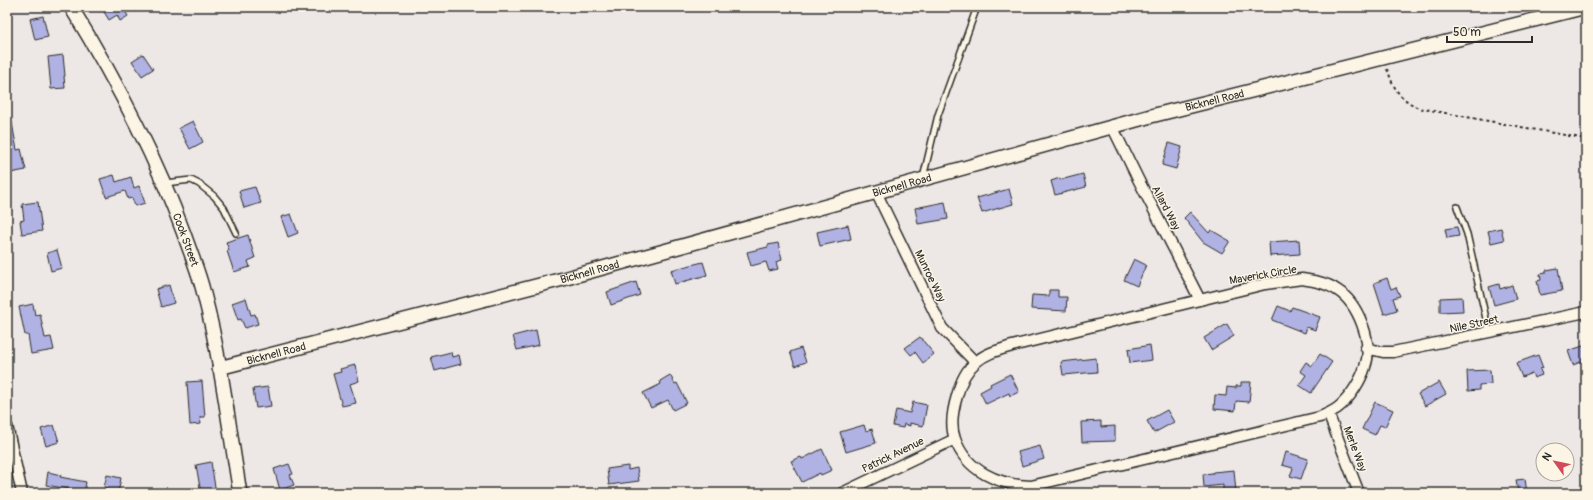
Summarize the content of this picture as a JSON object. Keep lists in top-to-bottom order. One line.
{"streets":{"street":["Bicknell Road","Allard Way","Cook Street","Maverick Circle","Munroe Way","Nile Street","Merle Way","Patrick Avenue"]},"crossings":[["Bicknell Road","Allard Way"],["Bicknell Road","Cook Street"],["Bicknell Road","Munroe Way"],["Allard Way","Maverick Circle"],["Maverick Circle","Munroe Way"],["Maverick Circle","Nile Street"],["Maverick Circle","Merle Way"],["Maverick Circle","Patrick Avenue"]],"scale_bar":"50 m","north":"top left"}
